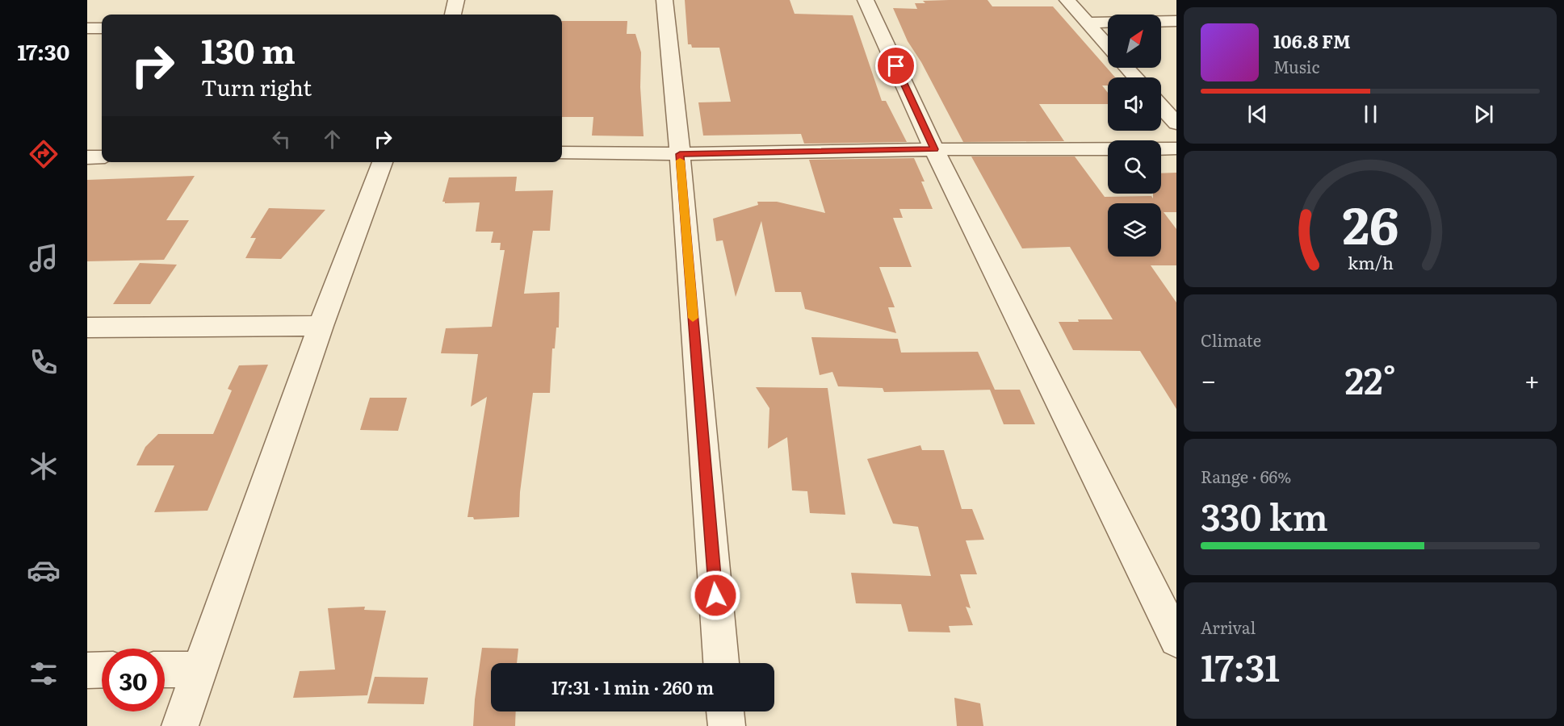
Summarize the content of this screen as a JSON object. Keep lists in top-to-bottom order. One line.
{"north":"top right","page":{"tabs":"17:30","turn":["130 m","Turn right"],"song":["106.8 FM","Music"],"tile":["Climate",["Range · 66%","330 km"],["Arrival","17:31"]],"heat":["−","22°","+"],"limit":"30","trip":"17:31 · 1 min · 260 m","gauge":["26","km/h"]}}
